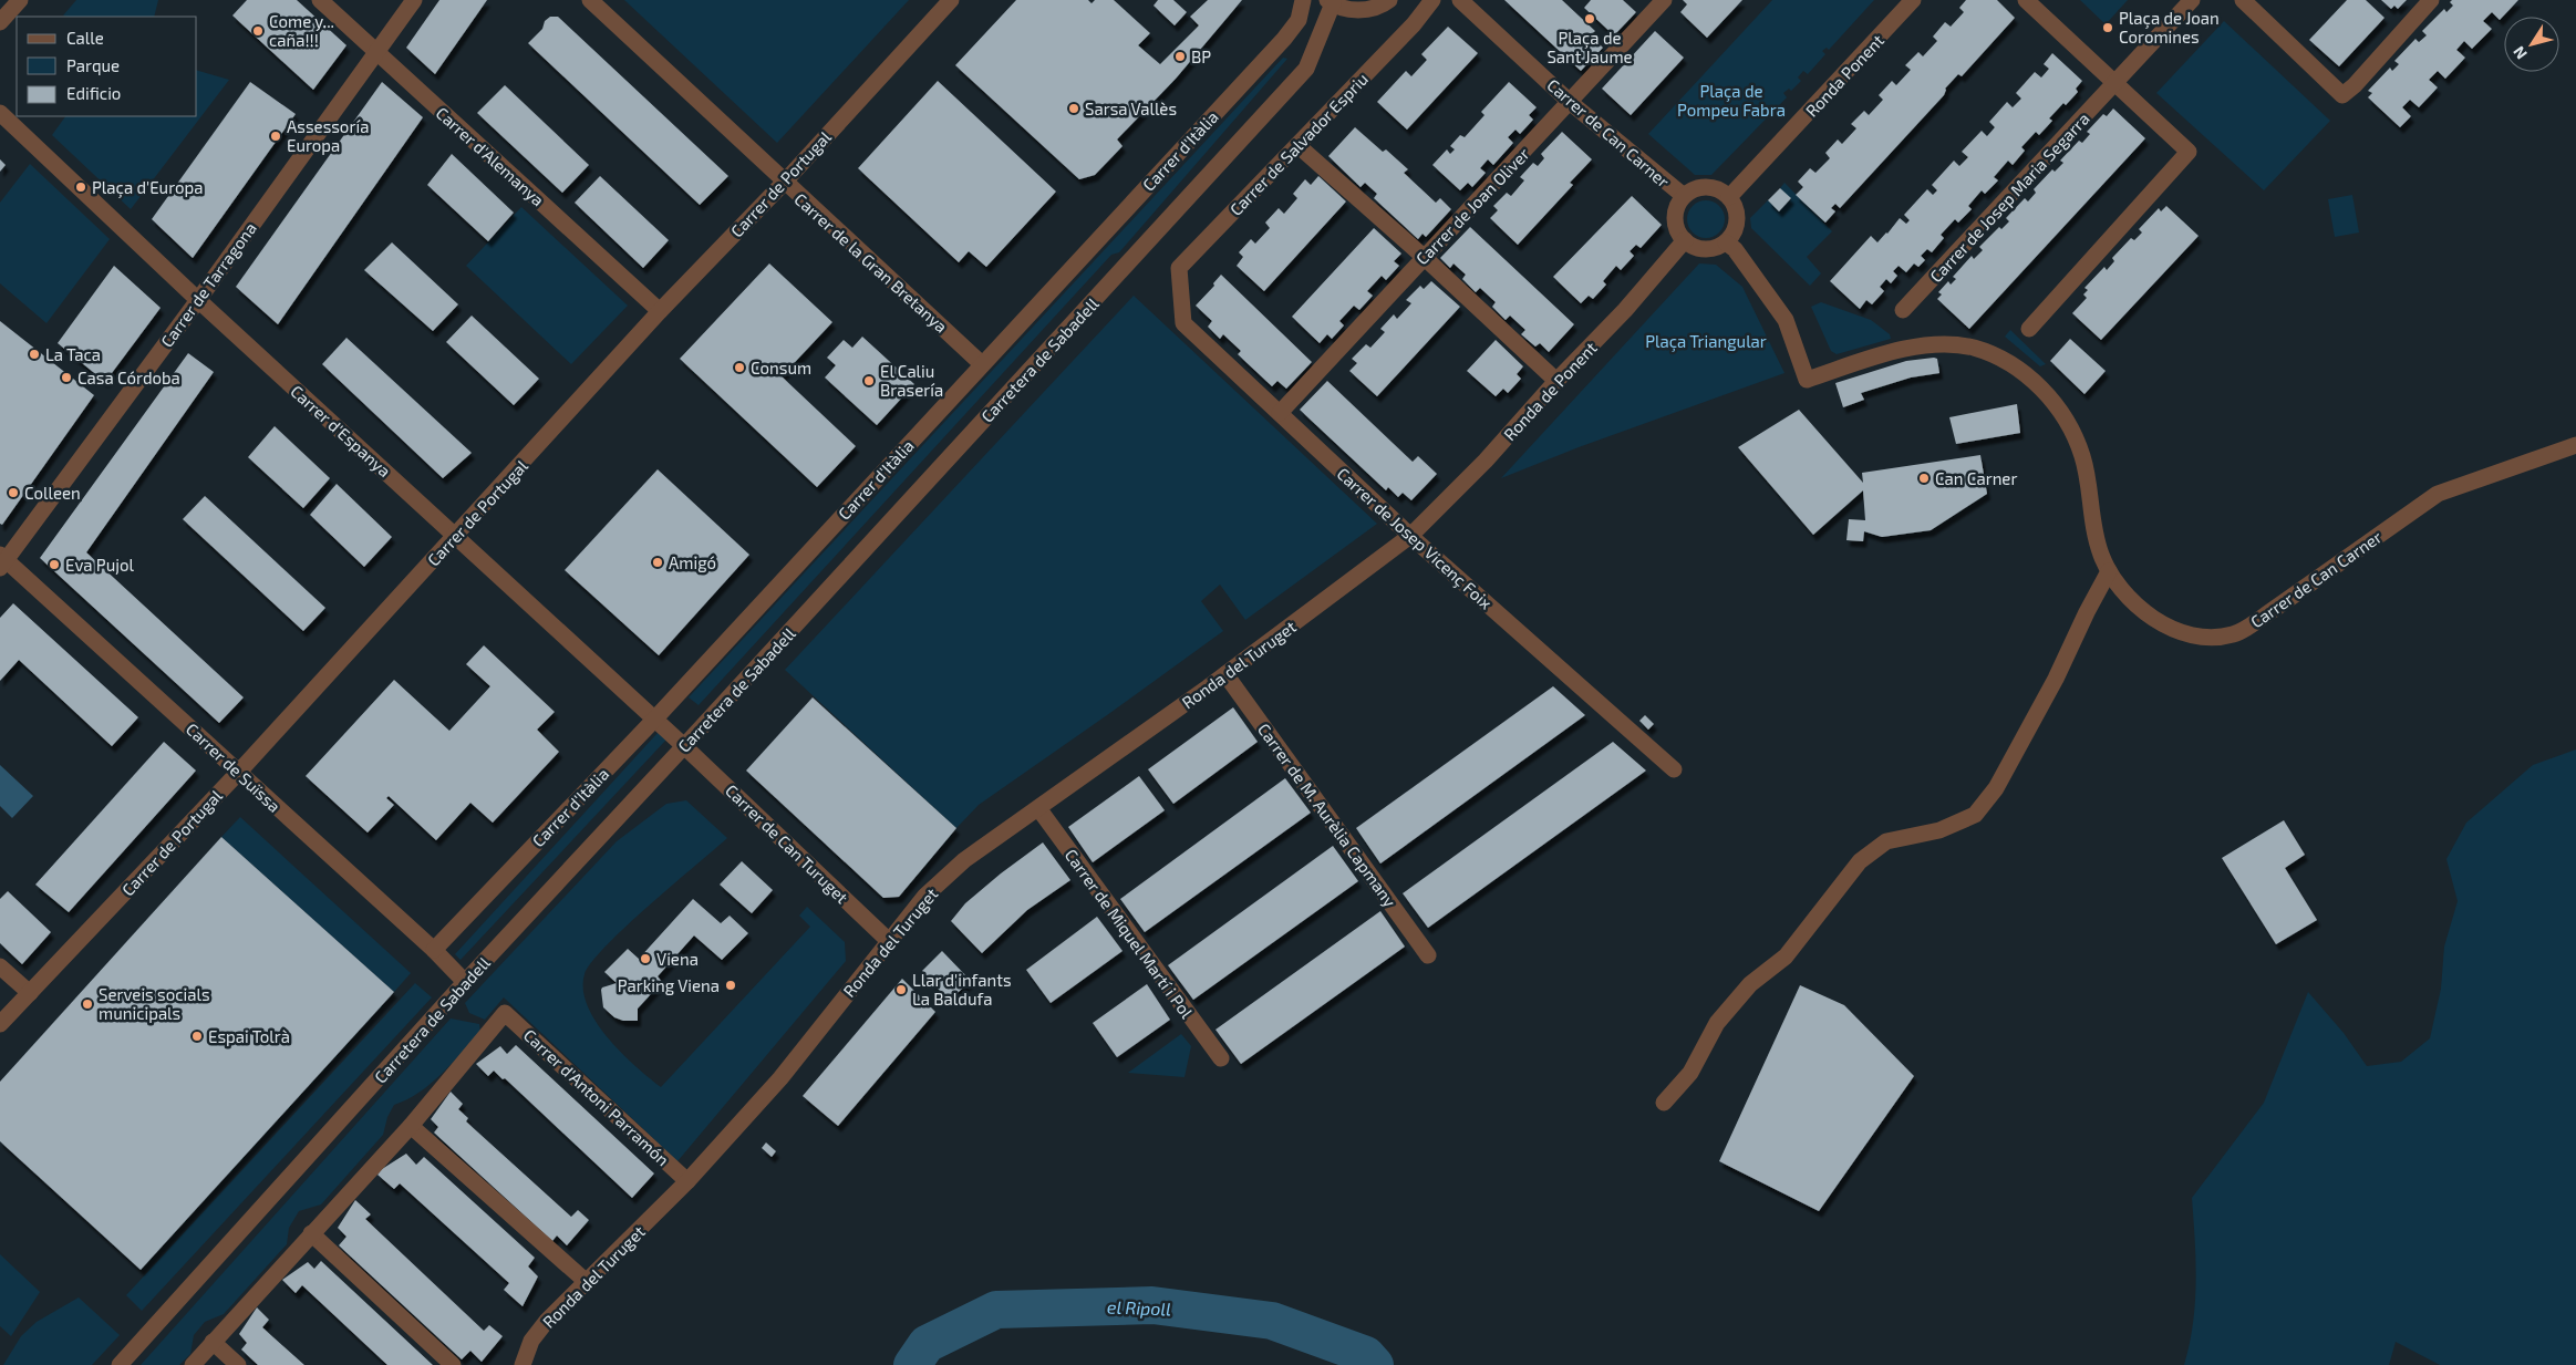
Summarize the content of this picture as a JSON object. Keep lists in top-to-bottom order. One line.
{"streets":{"street":["Ronda Ponent","Carrer de Can Carner","Carrer de Salvador Espriu","Carrer d'Itàlia","Carrer d'Alemanya","Carrer de Portugal","Carrer de Josep Maria Segarra","Carrer de Joan Oliver","Carrer de la Gran Bretanya","Carrer de Tarragona","Carretera de Sabadell","Ronda de Ponent","Carrer d'Espanya","Carrer de Josep Vicenç Foix","Ronda del Turuget","Carrer de Suïssa","Carrer de M. Aurèlia Capmany","Carrer de Can Turuget","Carrer de Miquel Martí i Pol","Carrer d'Antoni Parramón"]},"crossings":[["Ronda Ponent","Carrer de Can Carner"],["Ronda Ponent","Ronda de Ponent"],["Carrer de Can Carner","Carrer de Joan Oliver"],["Carrer de Can Carner","Ronda de Ponent"],["Carrer de Salvador Espriu","Carrer de Josep Vicenç Foix"],["Carrer d'Itàlia","Carrer de la Gran Bretanya"],["Carrer d'Itàlia","Carrer d'Espanya"],["Carrer d'Itàlia","Carrer de Suïssa"],["Carrer d'Alemanya","Carrer de Portugal"],["Carrer d'Alemanya","Carrer de Tarragona"],["Carrer de Portugal","Carrer de la Gran Bretanya"],["Carrer de Portugal","Carrer d'Espanya"],["Carrer de Portugal","Carrer de Suïssa"],["Carrer de Joan Oliver","Carrer de Josep Vicenç Foix"],["Carrer de Tarragona","Carrer d'Espanya"],["Carrer de Tarragona","Carrer de Suïssa"],["Carretera de Sabadell","Carrer d'Espanya"],["Carretera de Sabadell","Carrer de Suïssa"],["Carretera de Sabadell","Carrer de Can Turuget"],["Ronda de Ponent","Carrer de Josep Vicenç Foix"],["Ronda de Ponent","Ronda del Turuget"],["Carrer d'Espanya","Carrer de Can Turuget"],["Carrer de Josep Vicenç Foix","Ronda del Turuget"],["Ronda del Turuget","Carrer de M. Aurèlia Capmany"],["Ronda del Turuget","Carrer de Can Turuget"],["Ronda del Turuget","Carrer de Miquel Martí i Pol"],["Ronda del Turuget","Carrer d'Antoni Parramón"]],"water":["el Ripoll"],"parks":["Plaça de Pompeu Fabra","Plaça Triangular"],"places":["Plaça de Sant Jaume","Plaça de Joan Coromines","Come y... caña!!!","BP","Sarsa Vallès","Assessoría Europa","Plaça d'Europa","La Taca","Consum","Casa Córdoba","El Caliu Brasería","Can Carner","Colleen","Amigó","Eva Pujol","Viena","Parking Viena","Llar d'infants La Baldufa","Serveis socials municipals","Espai Tolrà"],"legend":["Calle","Parque","Edificio"],"north":"bottom left"}
